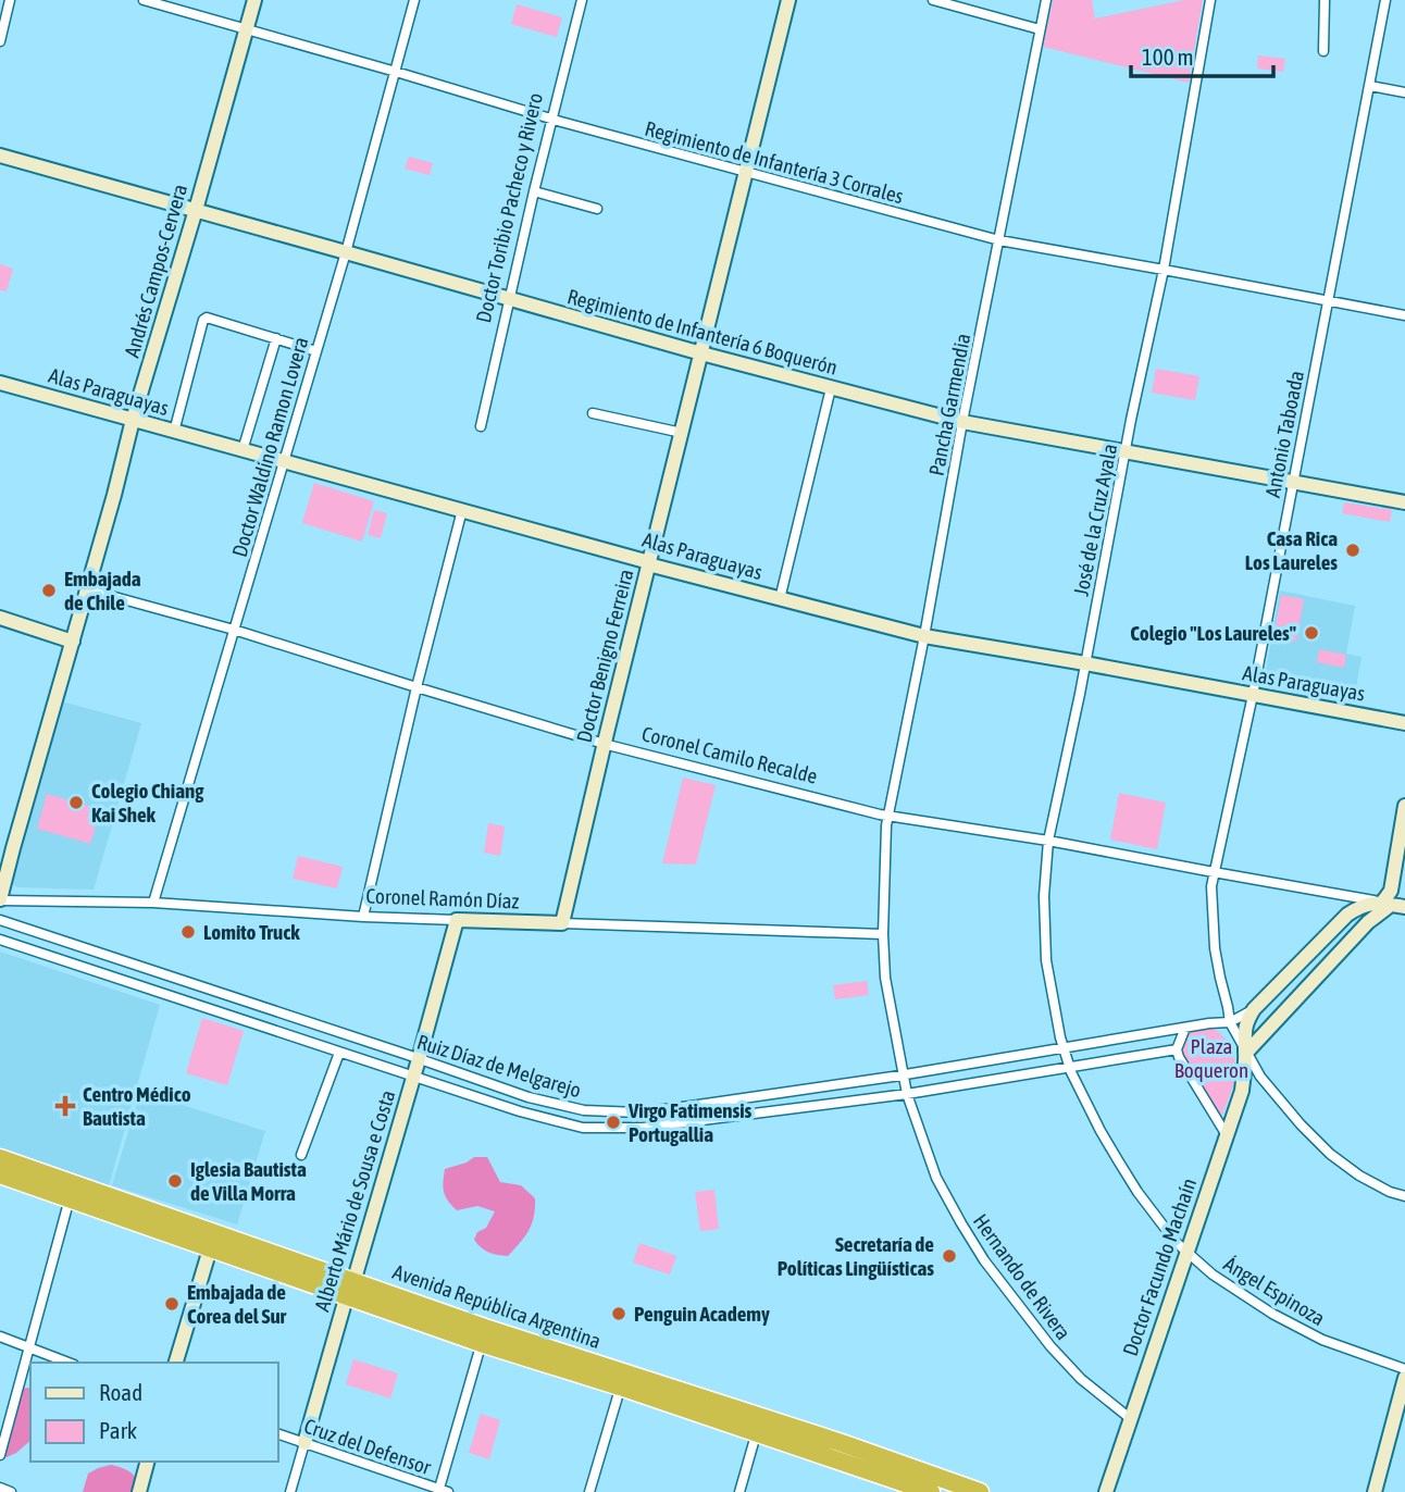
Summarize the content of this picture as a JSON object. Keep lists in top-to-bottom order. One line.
{"streets":{"highway":["Avenida República Argentina"],"street":["Regimiento de Infantería 3 Corrales","Doctor Toribio Pacheco y Rivero","Andrés Campos-Cervera","Regimiento de Infantería 6 Boquerón","Alas Paraguayas","Pancha Garmendia","Antonio Taboada","Doctor Waldino Ramon Lovera","José de la Cruz Ayala","Doctor Benigno Ferreira","Coronel Camilo Recalde","Coronel Ramón Díaz","Ruiz Díaz de Melgarejo","Alberto Mário de Sousa e Costa","Doctor Facundo Machaín","Hernando de Rivera","Ángel Espinoza","Cruz del Defensor"]},"crossings":[["Regimiento de Infantería 3 Corrales","Doctor Toribio Pacheco y Rivero"],["Regimiento de Infantería 3 Corrales","Andrés Campos-Cervera"],["Regimiento de Infantería 3 Corrales","Pancha Garmendia"],["Regimiento de Infantería 3 Corrales","Antonio Taboada"],["Regimiento de Infantería 3 Corrales","Doctor Waldino Ramon Lovera"],["Regimiento de Infantería 3 Corrales","José de la Cruz Ayala"],["Regimiento de Infantería 3 Corrales","Doctor Benigno Ferreira"],["Doctor Toribio Pacheco y Rivero","Regimiento de Infantería 6 Boquerón"],["Andrés Campos-Cervera","Regimiento de Infantería 6 Boquerón"],["Andrés Campos-Cervera","Alas Paraguayas"],["Andrés Campos-Cervera","Coronel Camilo Recalde"],["Andrés Campos-Cervera","Coronel Ramón Díaz"],["Regimiento de Infantería 6 Boquerón","Pancha Garmendia"],["Regimiento de Infantería 6 Boquerón","Antonio Taboada"],["Regimiento de Infantería 6 Boquerón","Doctor Waldino Ramon Lovera"],["Regimiento de Infantería 6 Boquerón","José de la Cruz Ayala"],["Regimiento de Infantería 6 Boquerón","Doctor Benigno Ferreira"],["Alas Paraguayas","Pancha Garmendia"],["Alas Paraguayas","Antonio Taboada"],["Alas Paraguayas","Doctor Waldino Ramon Lovera"],["Alas Paraguayas","José de la Cruz Ayala"],["Alas Paraguayas","Doctor Benigno Ferreira"],["Pancha Garmendia","Coronel Camilo Recalde"],["Pancha Garmendia","Hernando de Rivera"],["Antonio Taboada","Coronel Camilo Recalde"],["Antonio Taboada","Ruiz Díaz de Melgarejo"],["Antonio Taboada","Doctor Facundo Machaín"],["Doctor Waldino Ramon Lovera","Coronel Camilo Recalde"],["Doctor Waldino Ramon Lovera","Coronel Ramón Díaz"],["José de la Cruz Ayala","Coronel Camilo Recalde"],["José de la Cruz Ayala","Ruiz Díaz de Melgarejo"],["José de la Cruz Ayala","Ángel Espinoza"],["Doctor Benigno Ferreira","Coronel Camilo Recalde"],["Doctor Benigno Ferreira","Coronel Ramón Díaz"],["Coronel Camilo Recalde","Hernando de Rivera"],["Coronel Ramón Díaz","Alberto Mário de Sousa e Costa"],["Coronel Ramón Díaz","Hernando de Rivera"],["Ruiz Díaz de Melgarejo","Alberto Mário de Sousa e Costa"],["Ruiz Díaz de Melgarejo","Doctor Facundo Machaín"],["Ruiz Díaz de Melgarejo","Hernando de Rivera"],["Ruiz Díaz de Melgarejo","Ángel Espinoza"],["Alberto Mário de Sousa e Costa","Avenida República Argentina"],["Alberto Mário de Sousa e Costa","Cruz del Defensor"],["Doctor Facundo Machaín","Hernando de Rivera"],["Doctor Facundo Machaín","Ángel Espinoza"]],"parks":["Plaza Boqueron"],"places":{"other":["Casa Rica Los Laureles","Embajada de Chile","Colegio \"Los Laureles\"","Colegio Chiang Kai Shek","Lomito Truck","Virgo Fatimensis Portugallia","Iglesia Bautista de Villa Morra","Secretaría de Políticas Lingüísticas","Embajada de Corea del Sur","Penguin Academy"],"health":["Centro Médico Bautista"]},"legend":["Road","Park"],"scale_bar":"100 m"}
